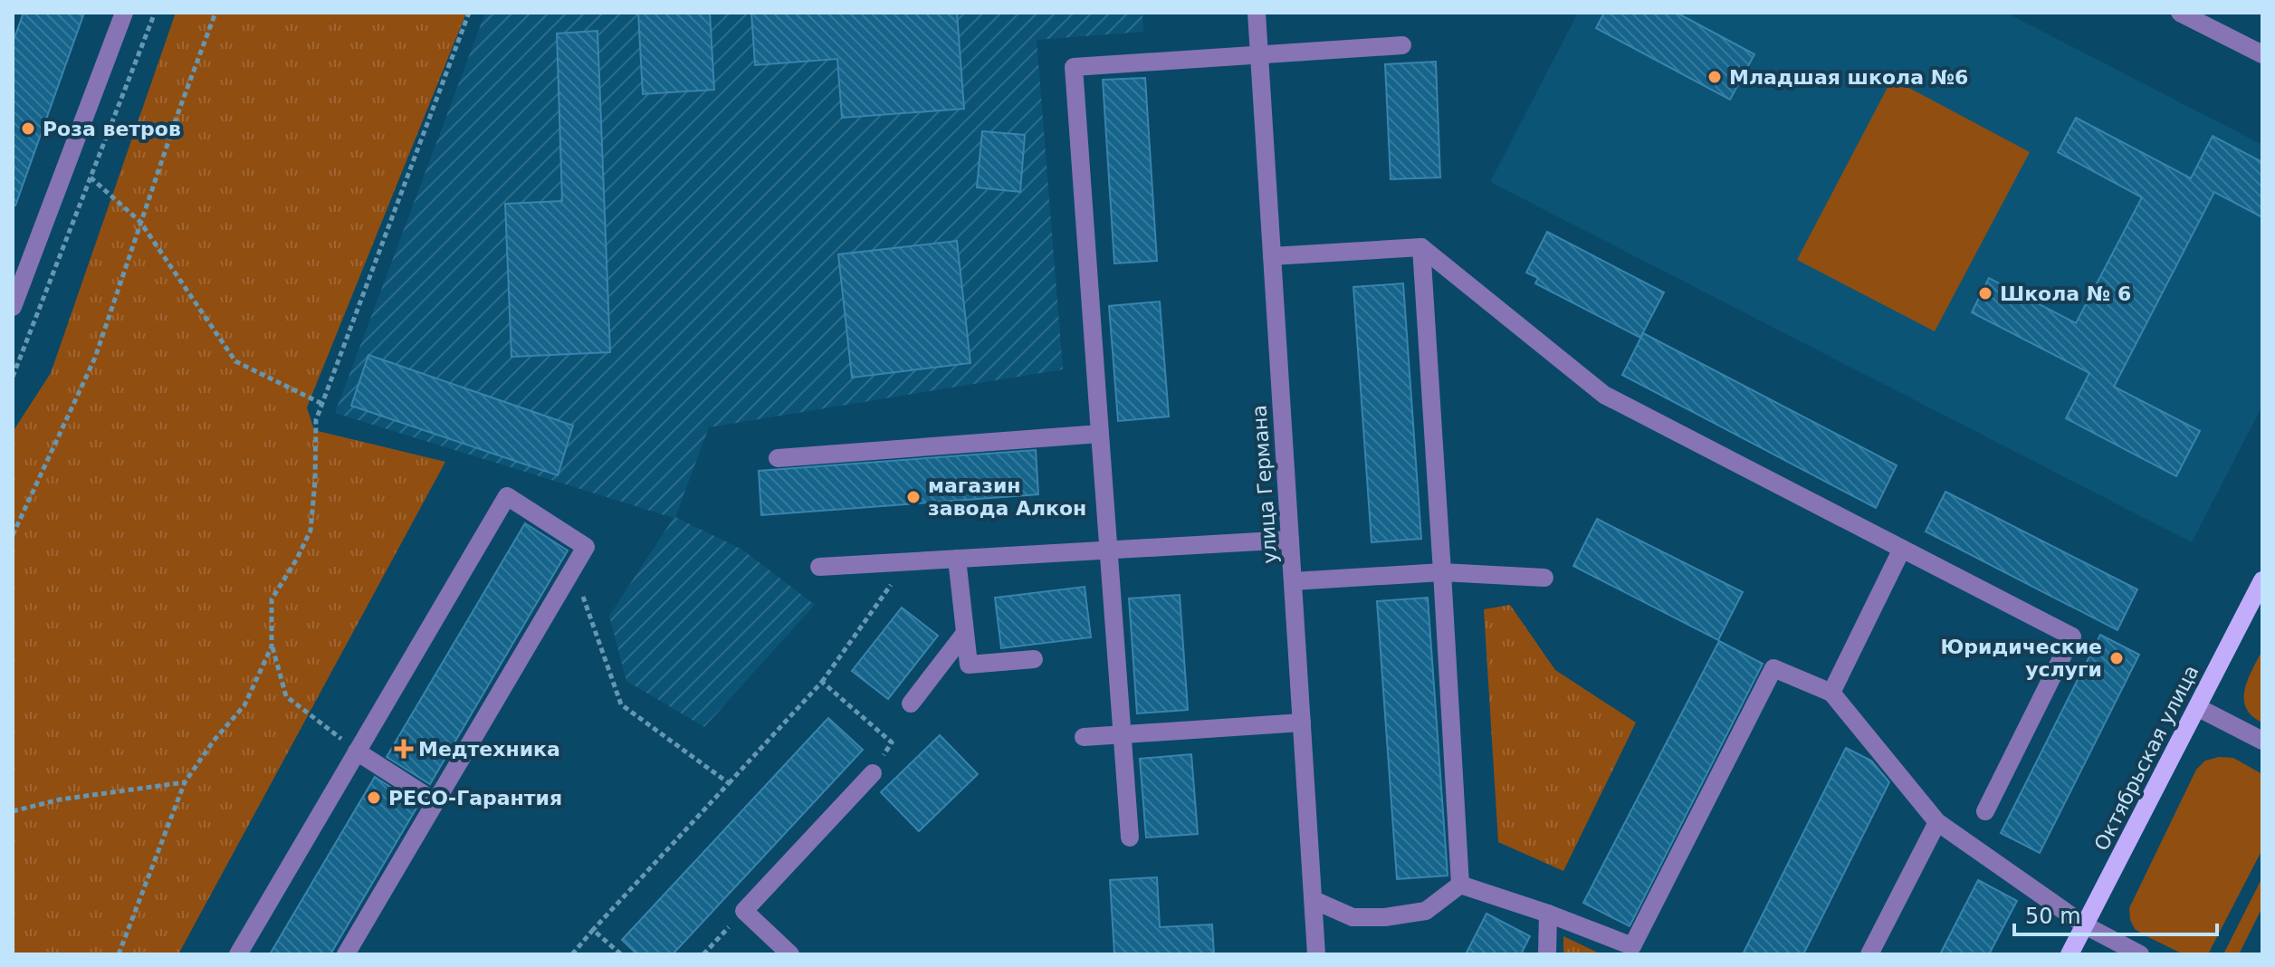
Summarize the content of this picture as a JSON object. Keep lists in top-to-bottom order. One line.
{"streets":{"main road":["Октябрьская улица"],"street":["улица Германа"]},"places":{"other":["Младшая школа №6","Роза ветров","Школа № 6","магазин завода Алкон","Юридические услуги","РЕСО-Гарантия"],"health":["Медтехника"]},"scale_bar":"50 m"}
